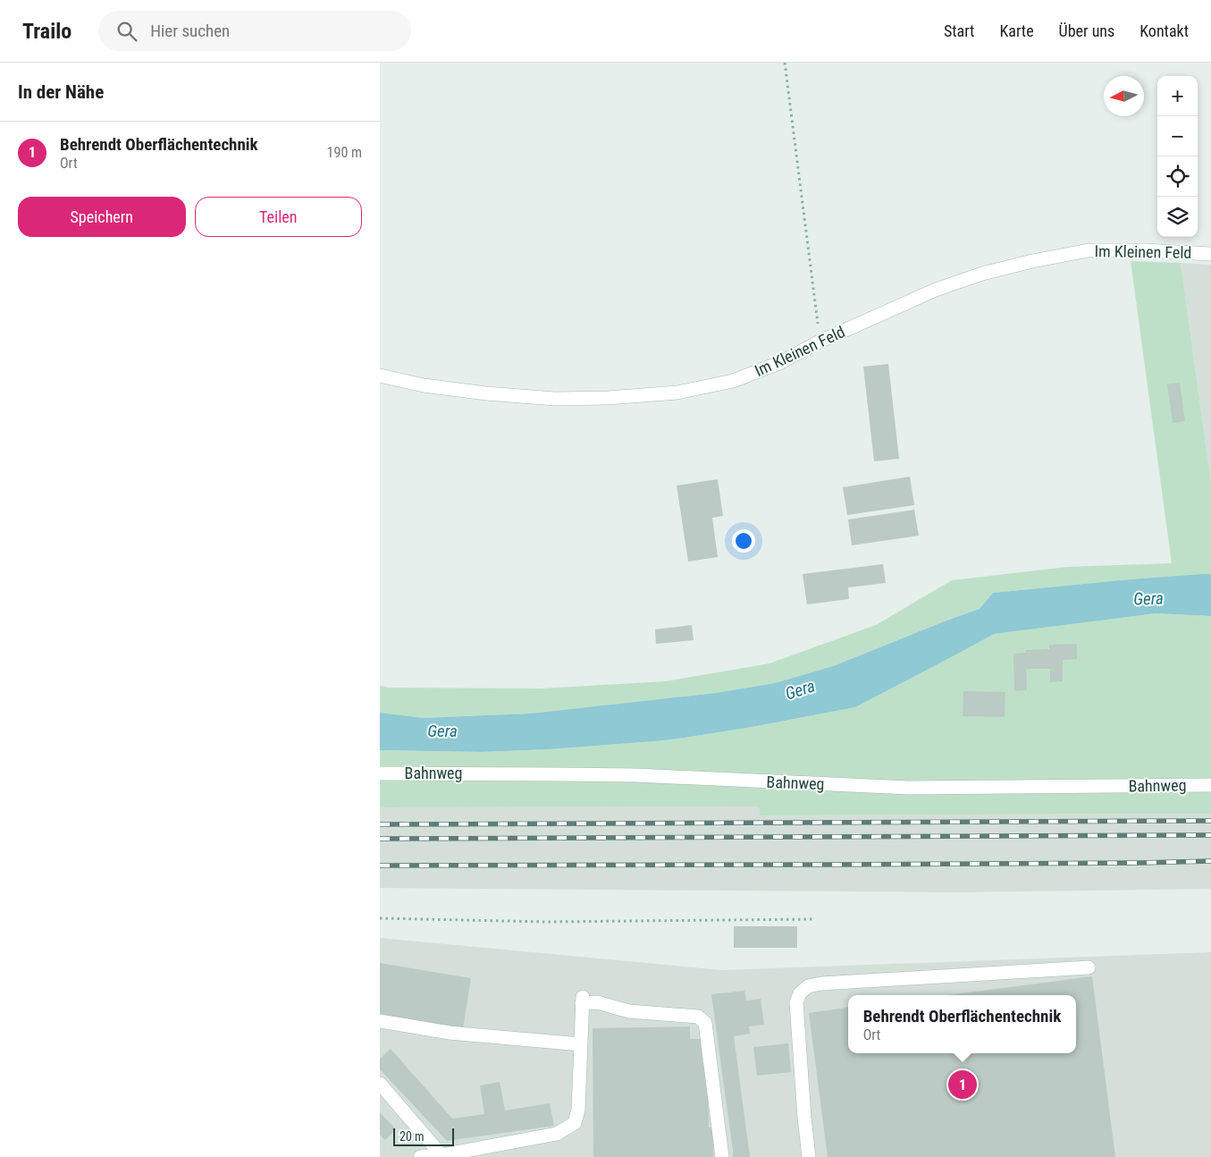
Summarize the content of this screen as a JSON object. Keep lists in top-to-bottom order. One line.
{"streets":{"street":["Im Kleinen Feld","Bahnweg"]},"water":["Gera"],"scale_bar":"20 m","north":"left","page":{"header":"Trailo","search":"Hier suchen","nav":["Start","Karte","Über uns","Kontakt"],"heading":"In der Nähe","map_buttons":["+","−"],"list":[{"mark":"1","name":"Behrendt Oberflächentechnik","note":"Ort","value":"190 m"}],"buttons":["Speichern","Teilen"],"popup":["Behrendt Oberflächentechnik","Ort"],"pins":"1","scale":"20 m"}}
